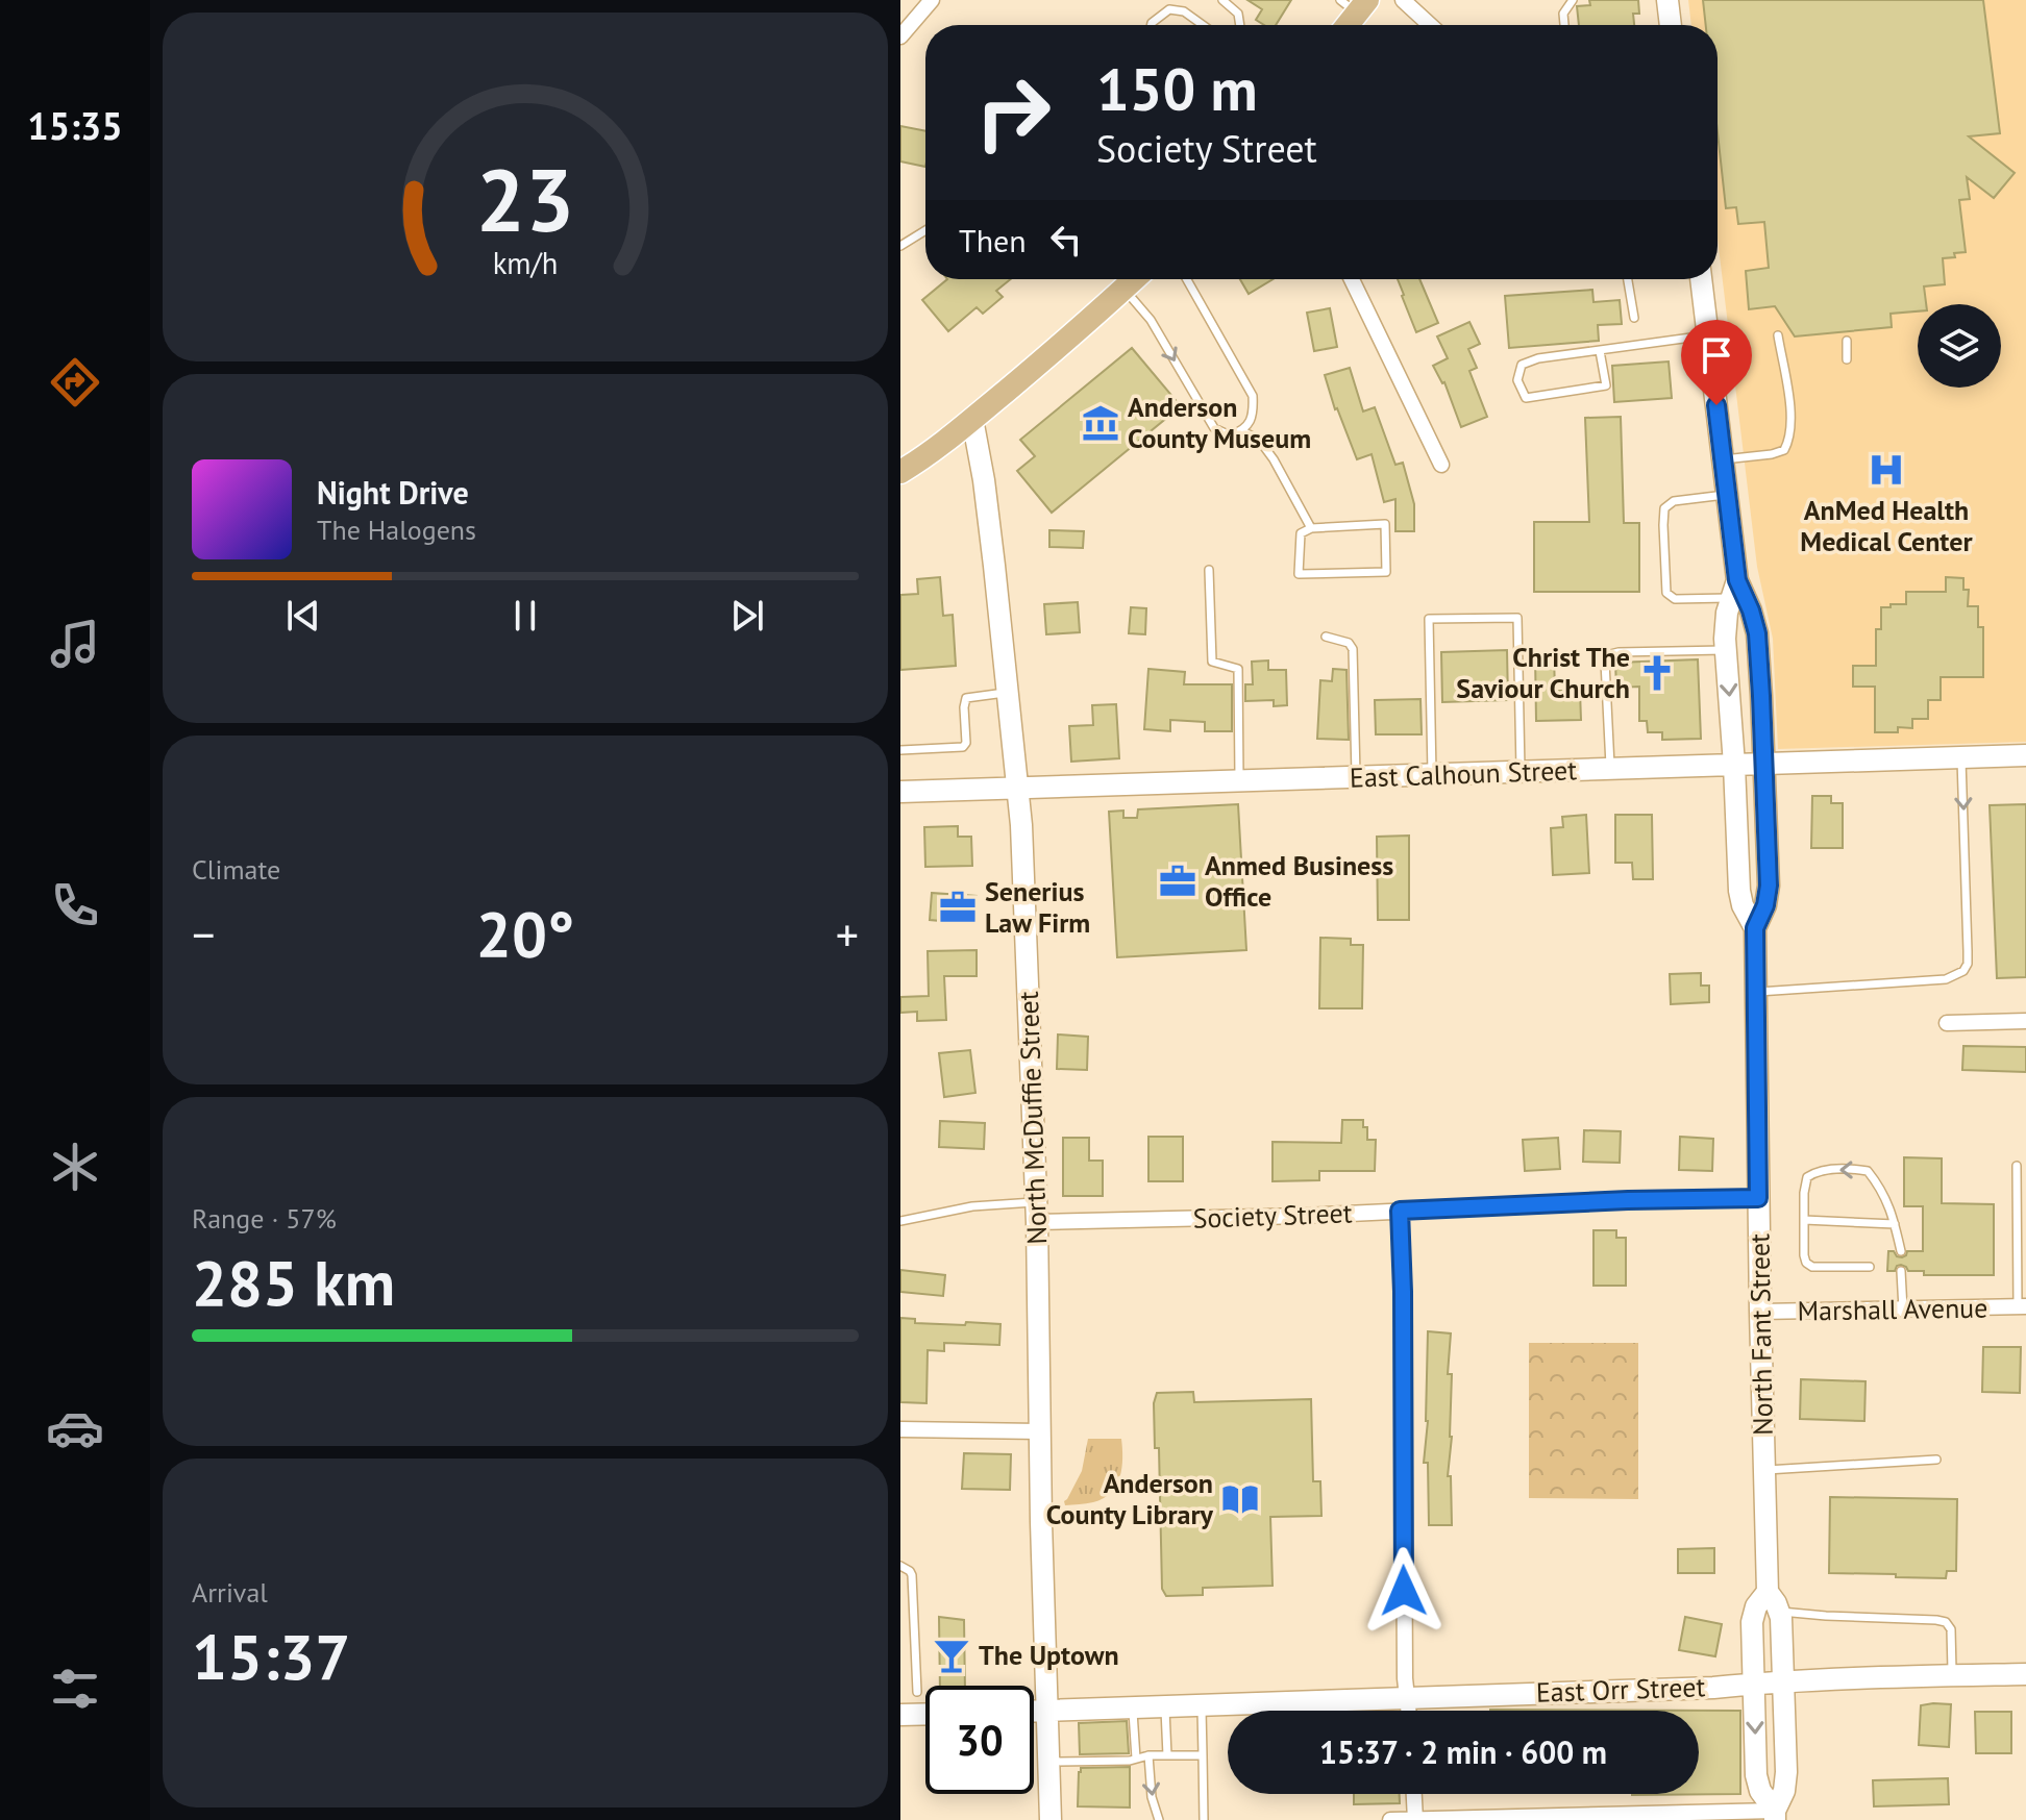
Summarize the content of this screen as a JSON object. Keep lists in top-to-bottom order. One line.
{"streets":{"street":["East Calhoun Street","North McDuffie Street","Society Street","Marshall Avenue","North Fant Street","East Orr Street"]},"crossings":[["East Calhoun Street","North McDuffie Street"],["East Calhoun Street","North Fant Street"],["North McDuffie Street","Society Street"],["North McDuffie Street","East Orr Street"],["Society Street","North Fant Street"],["Marshall Avenue","North Fant Street"],["North Fant Street","East Orr Street"]],"places":{"museum":["Anderson County Museum"],"hospital":["AnMed Health Medical Center"],"church":["Christ The Saviour Church"],"office":["Anmed Business Office","Senerius Law Firm"],"library":["Anderson County Library"],"bar":["The Uptown"]},"page":{"tabs":"15:35","turn":["150 m","Society Street"],"then":"Then","song":["Night Drive","The Halogens"],"tile":["Climate",["Range · 57%","285 km"],["Arrival","15:37"]],"heat":["−","20°","+"],"limit":"30","trip":"15:37 · 2 min · 600 m","gauge":["23","km/h"]}}
